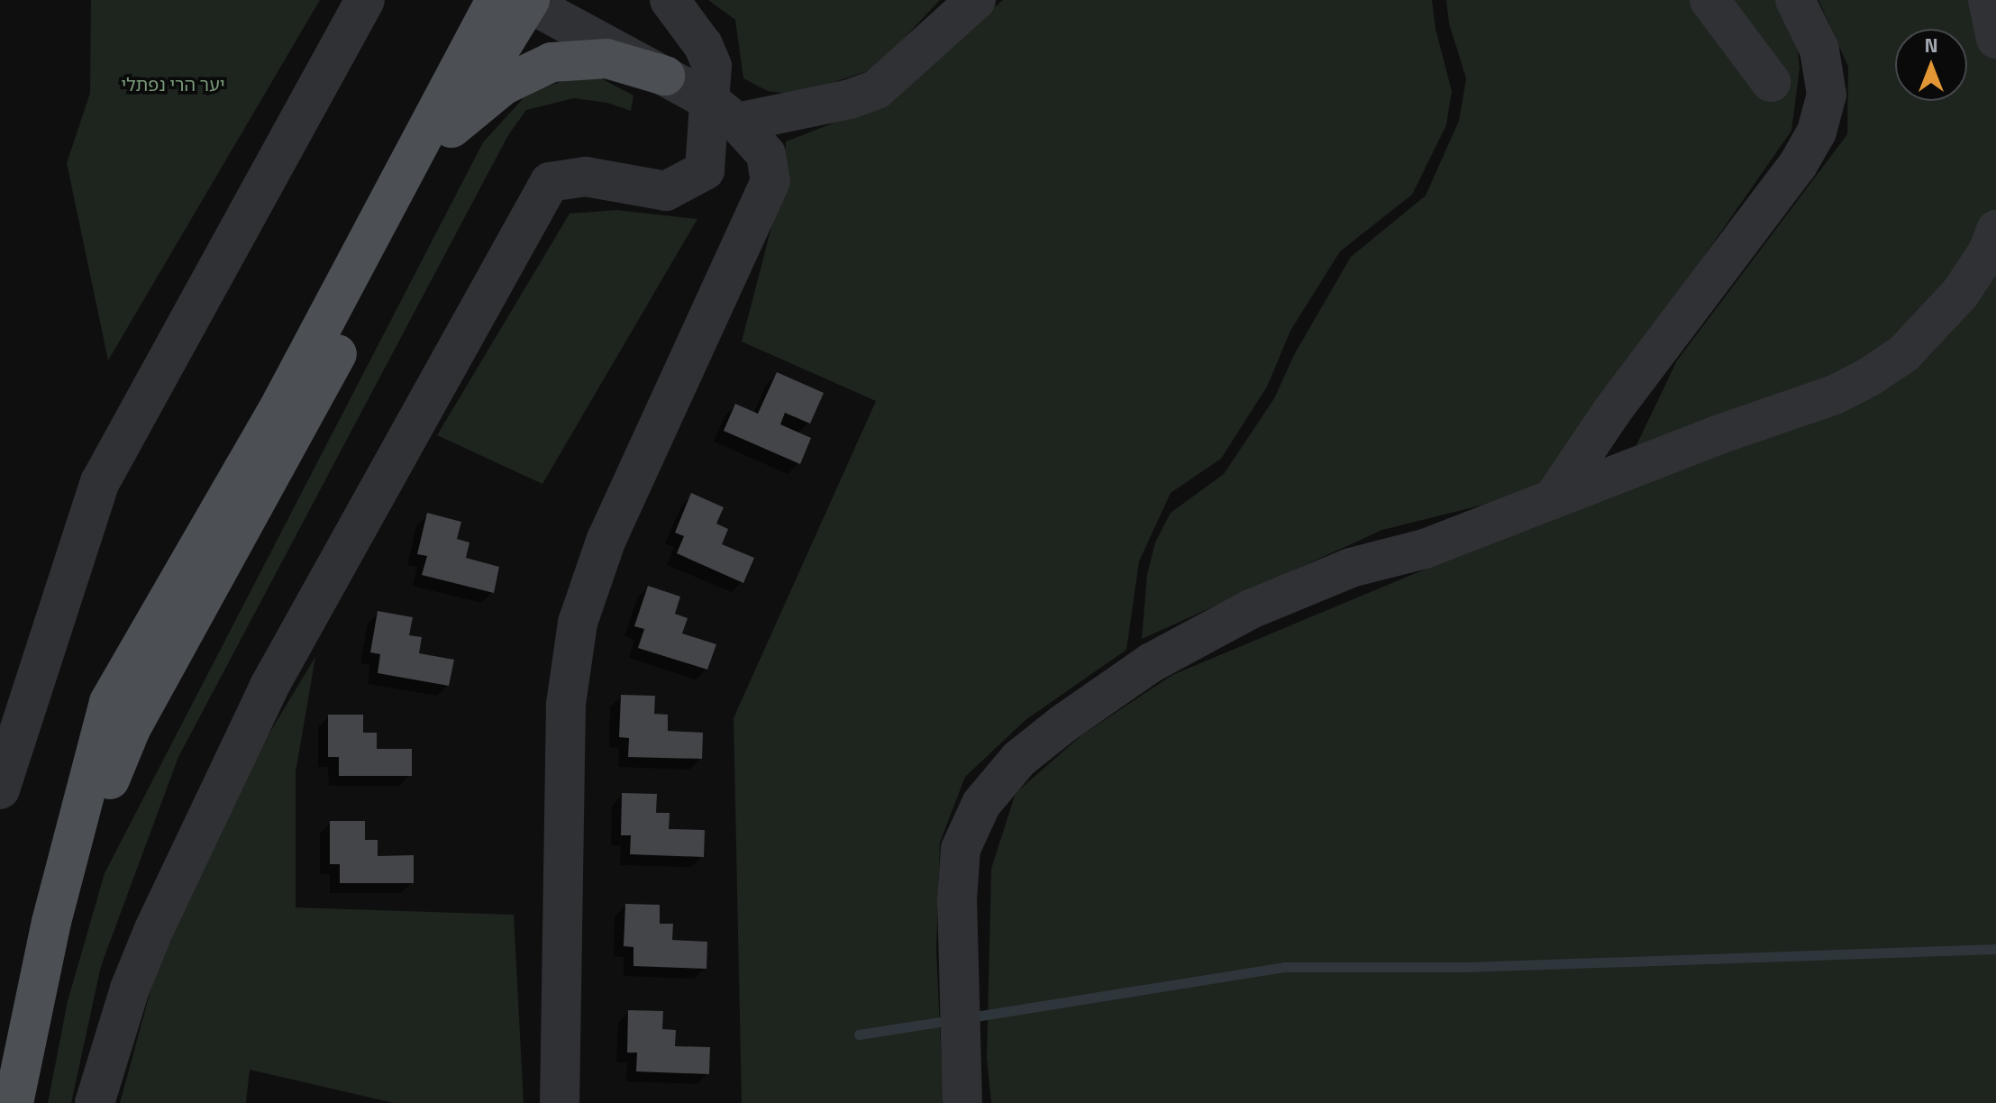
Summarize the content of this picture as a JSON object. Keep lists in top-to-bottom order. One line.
{"parks":["יער הרי נפתלי"],"north":"top"}
